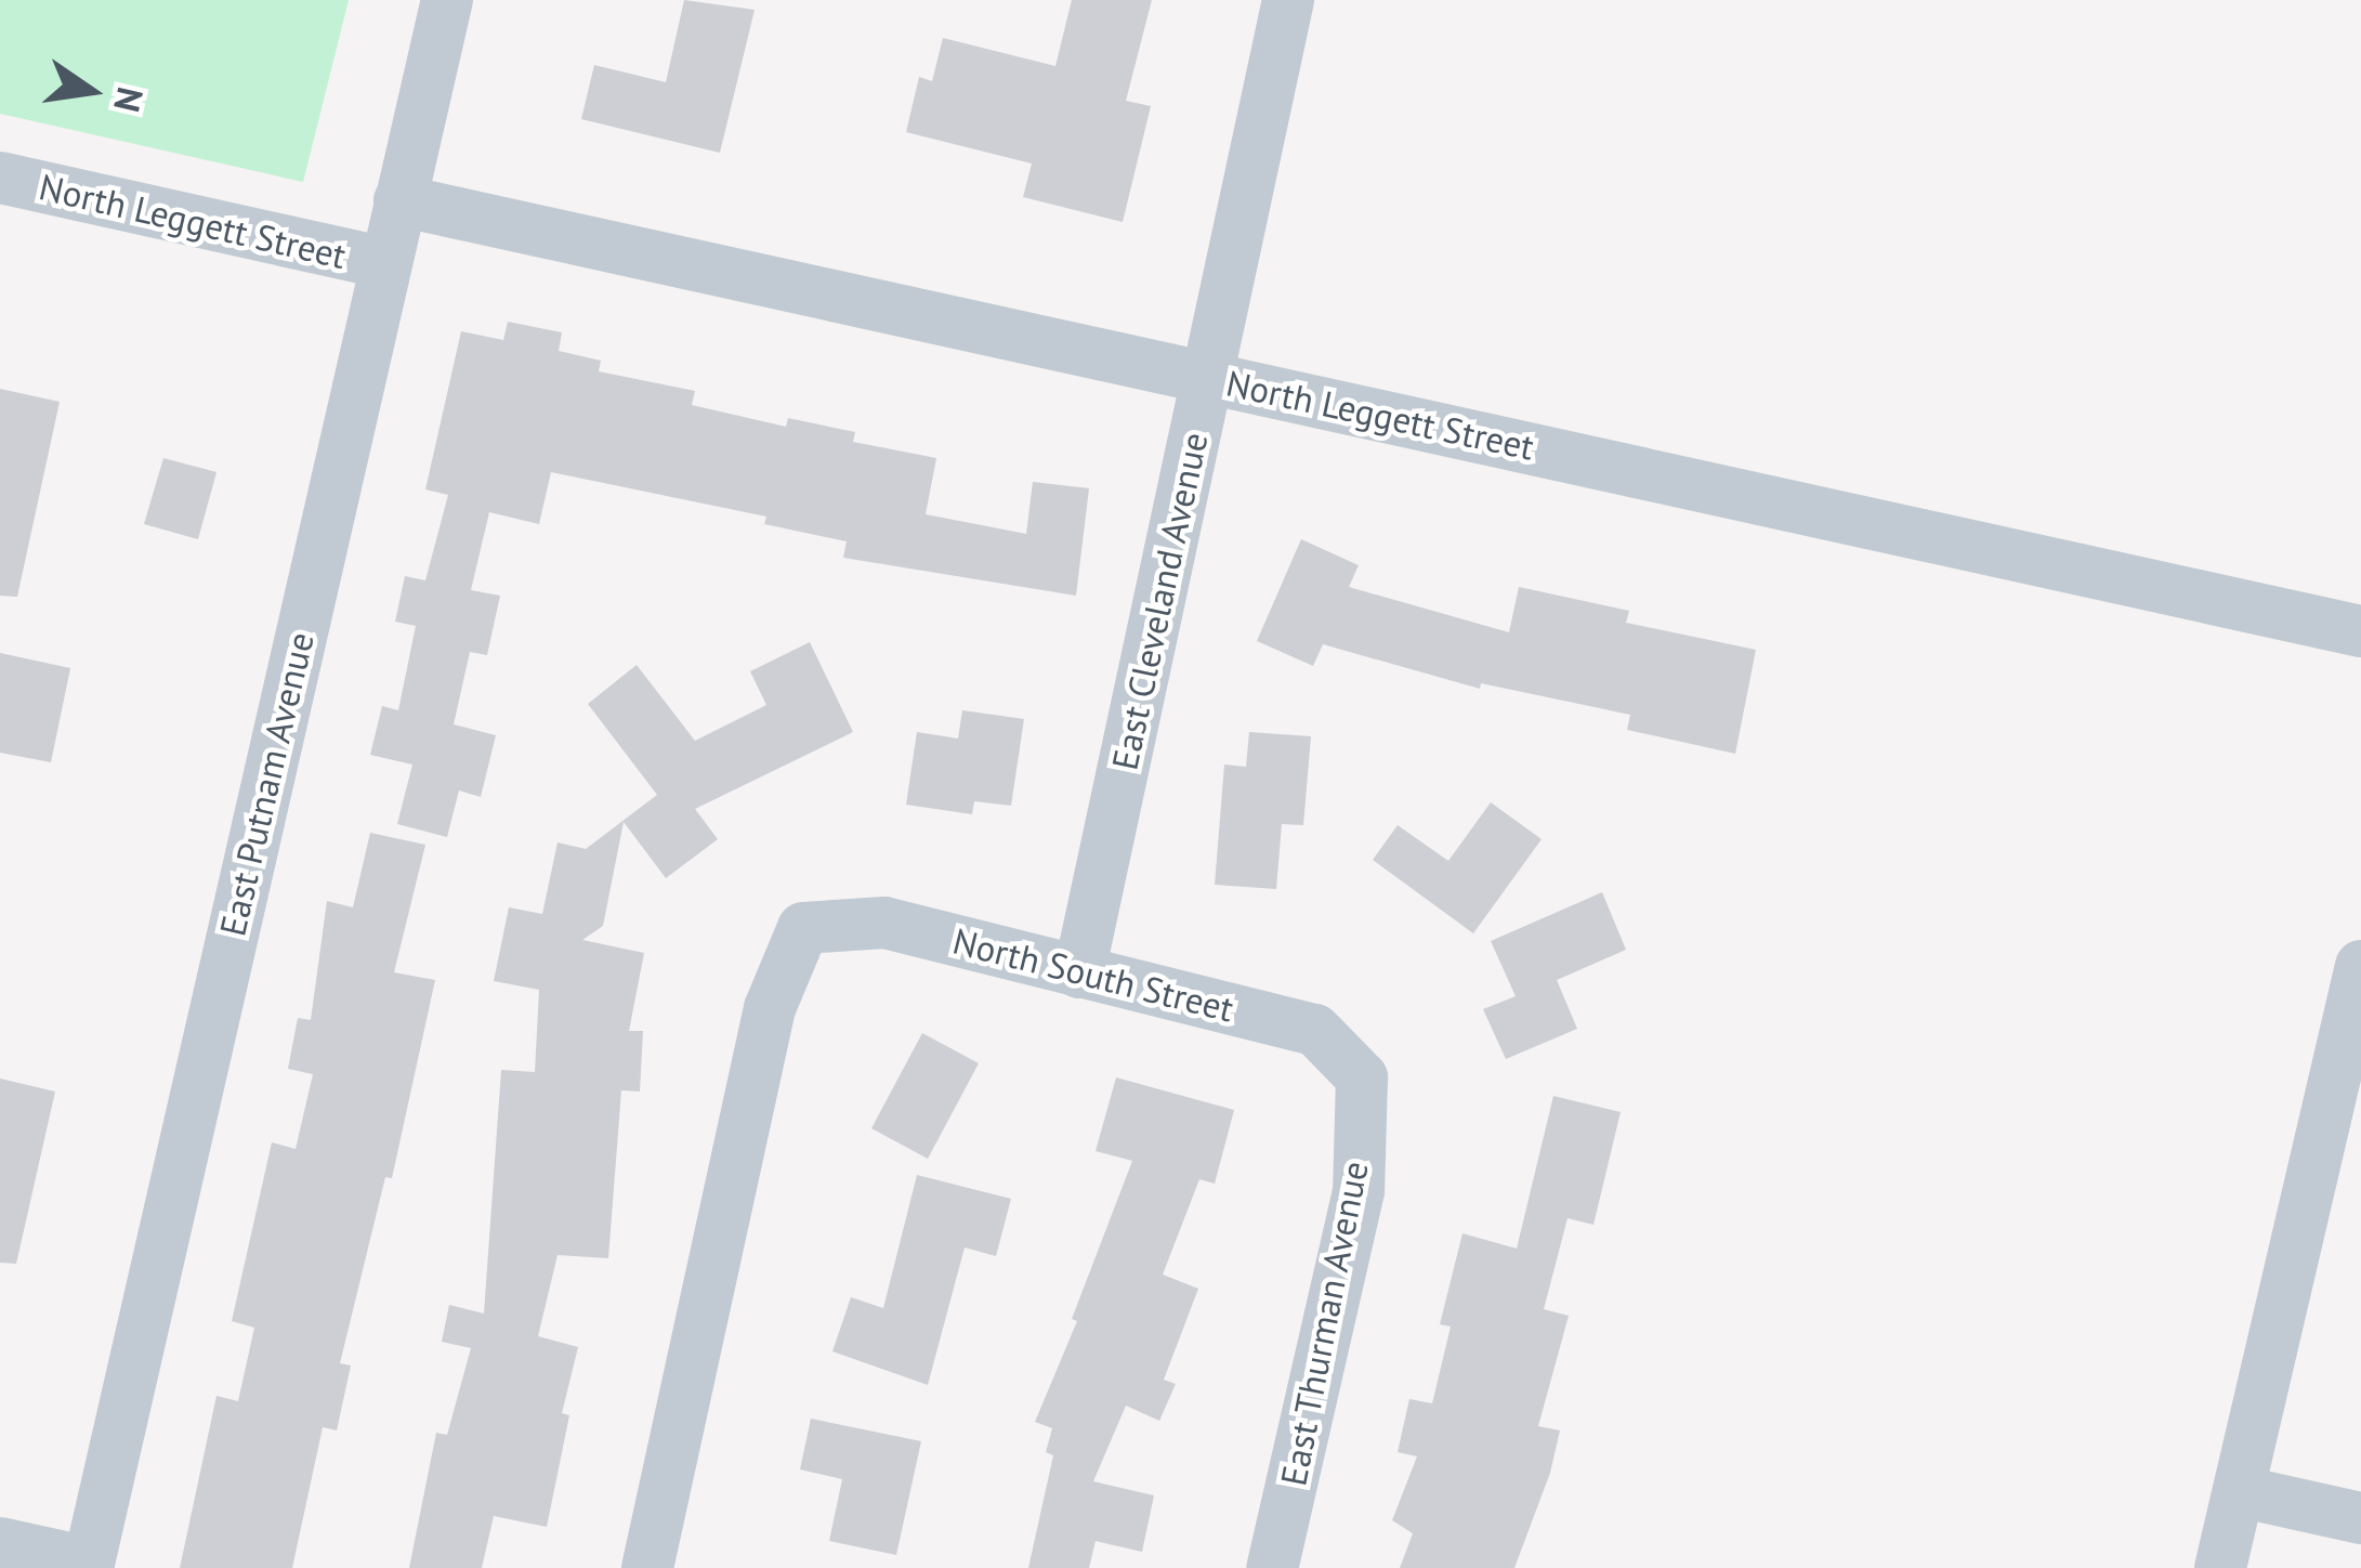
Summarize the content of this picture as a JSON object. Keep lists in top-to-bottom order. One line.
{"streets":{"street":["North Leggett Street","East Cleveland Avenue","East Putnam Avenue","North South Street","East Thurman Avenue"]},"crossings":[["North Leggett Street","East Cleveland Avenue"],["North Leggett Street","East Putnam Avenue"],["East Cleveland Avenue","North South Street"],["North South Street","East Thurman Avenue"]],"north":"right"}
